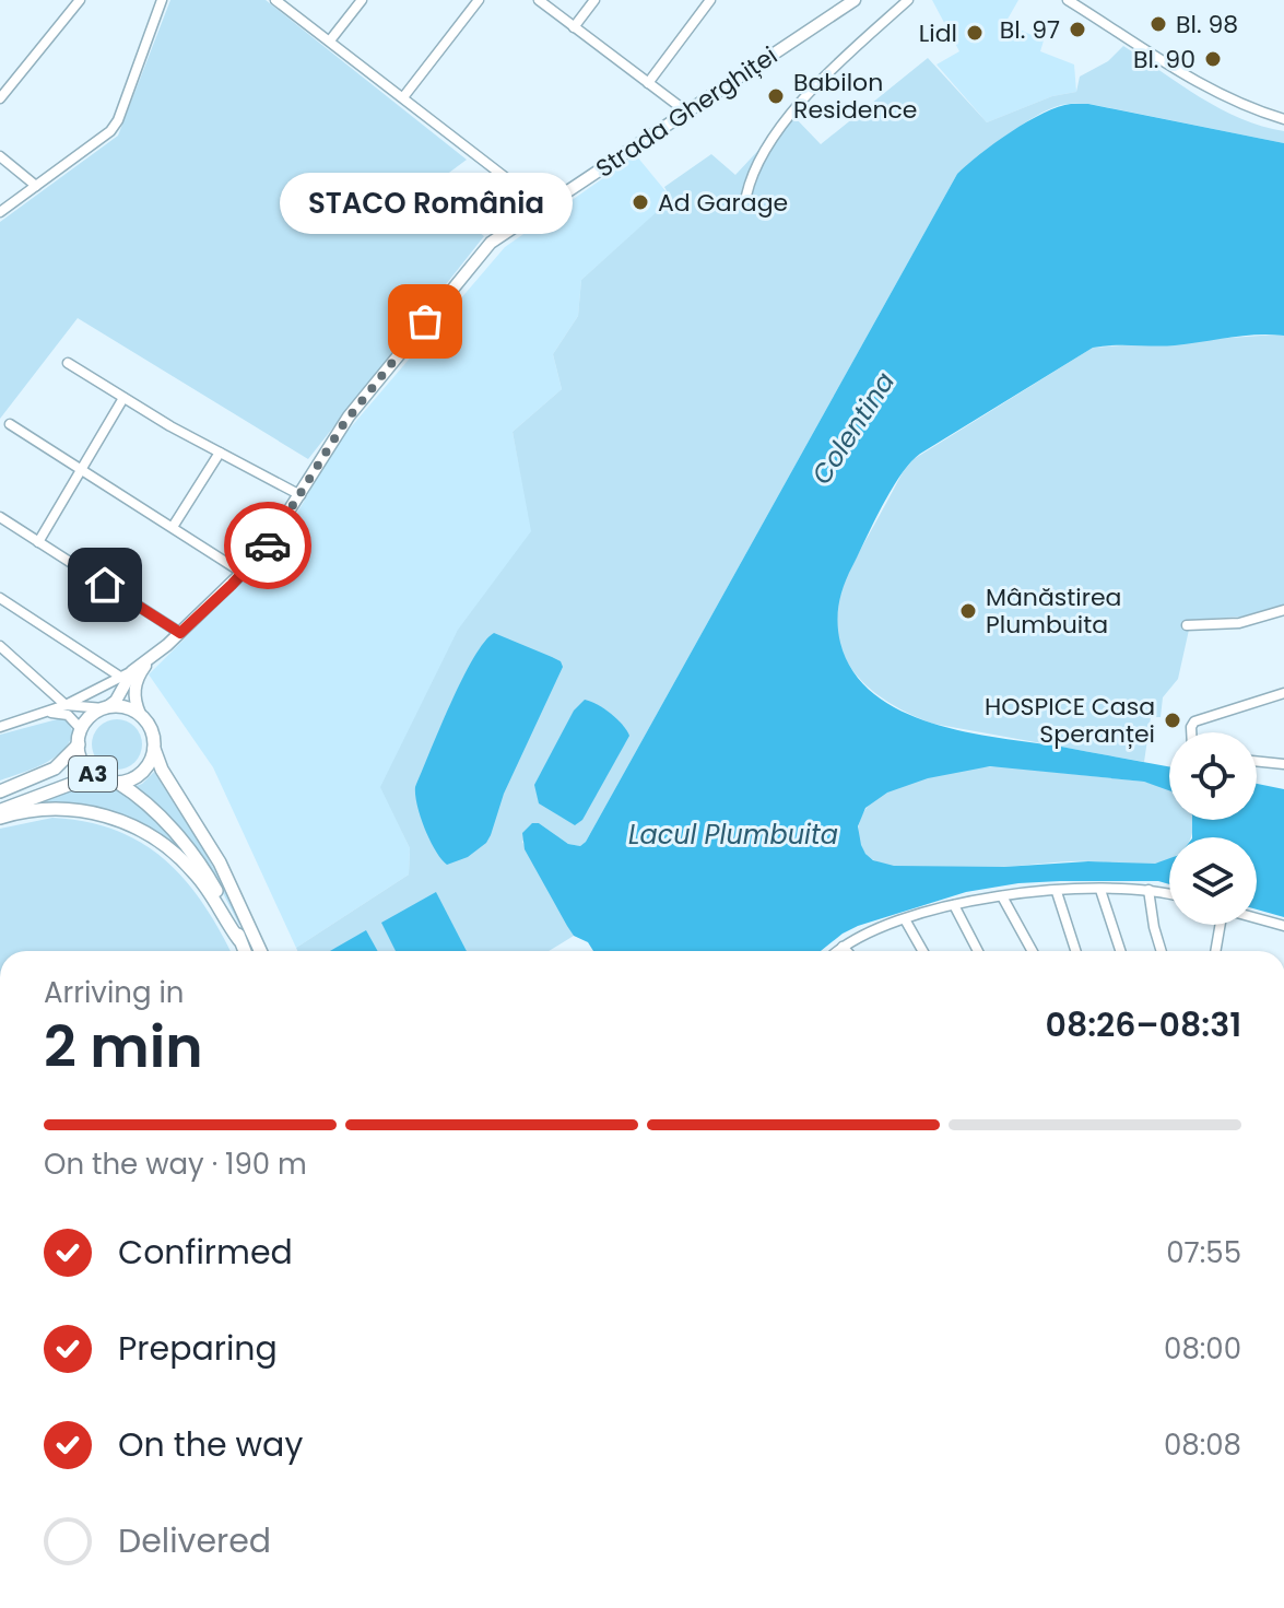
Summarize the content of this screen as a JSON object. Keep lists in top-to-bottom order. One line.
{"streets":{"highway":["A3"],"main road":["Strada Gherghiței"]},"crossings":[["Strada Gherghiței","A3"]],"water":["Colentina","Lacul Plumbuita"],"places":["Bl. 98","Bl. 97","Lidl","Bl. 90","Babilon Residence","Ad Garage","STACO România","Mânăstirea Plumbuita","HOSPICE Casa Speranței"],"page":{"bubble":"STACO România","heading":["2 min","Arriving in","08:26–08:31"],"bar":"On the way · 190 m","list":[["Confirmed","07:55"],["Preparing","08:00"],["On the way","08:08"],"Delivered"]}}
